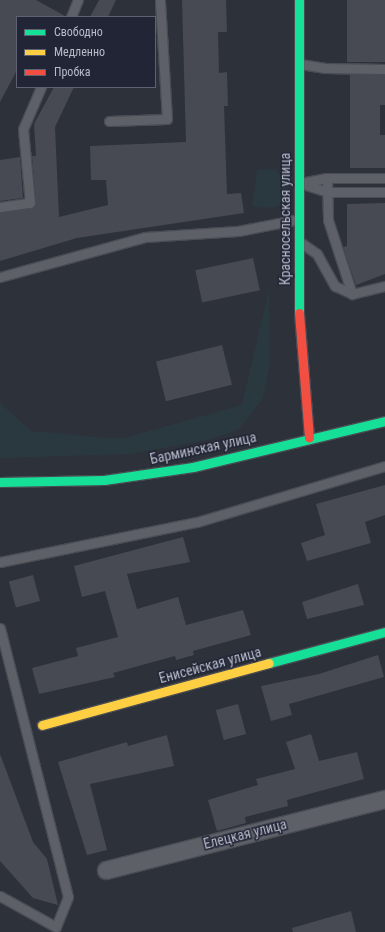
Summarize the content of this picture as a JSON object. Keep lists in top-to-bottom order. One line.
{"streets":{"street":["Красносельская улица","Барминская улица","Енисейская улица","Елецкая улица"]},"crossings":[["Красносельская улица","Барминская улица"]],"legend":["Свободно","Медленно","Пробка"]}
